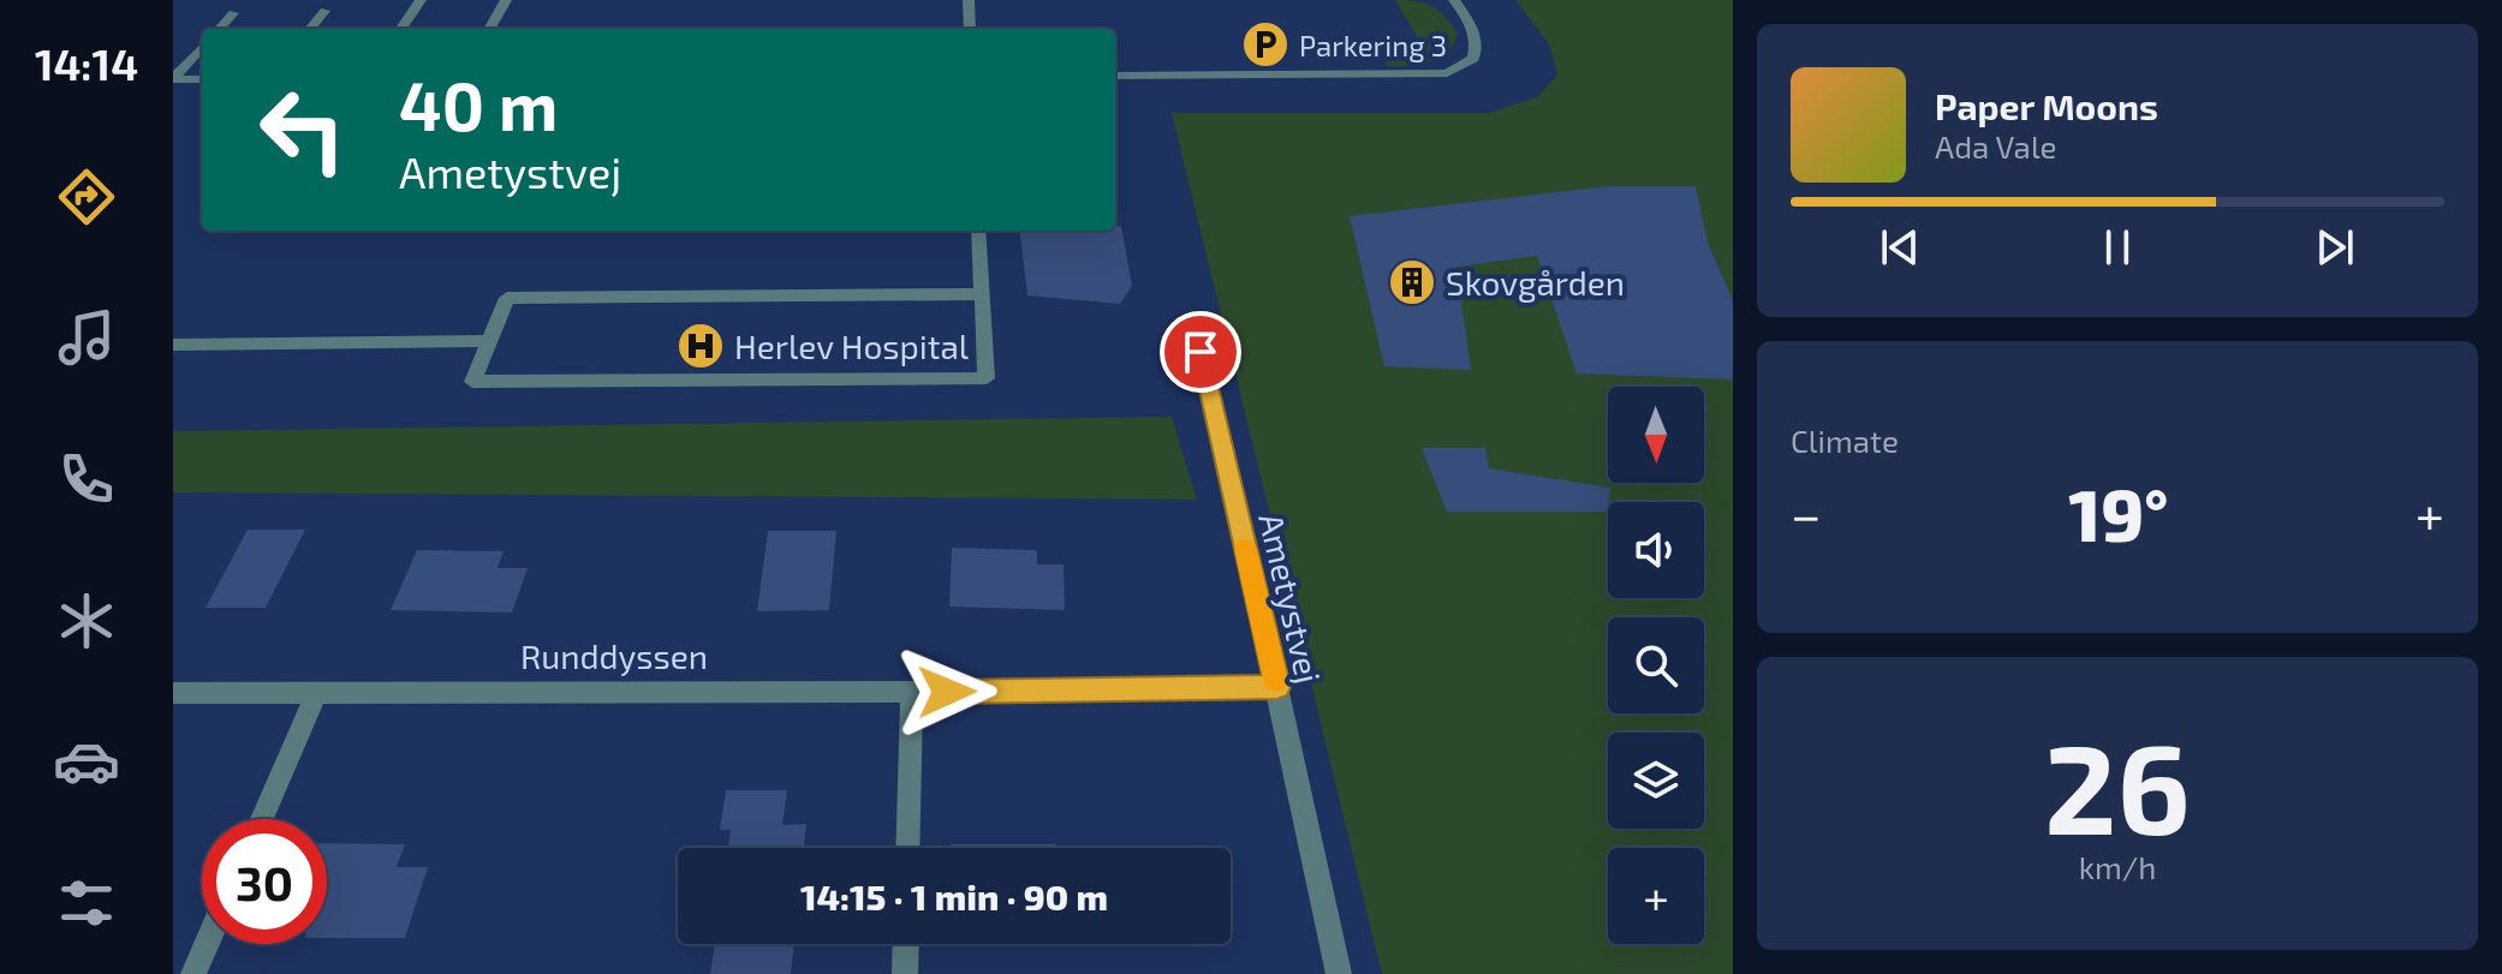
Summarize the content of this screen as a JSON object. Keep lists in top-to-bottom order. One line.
{"streets":{"street":["Ametystvej","Runddyssen"]},"crossings":[["Ametystvej","Runddyssen"]],"places":{"parking":["Parkering 3"],"building":["Skovgården"],"hospital":["Herlev Hospital"]},"north":"bottom","page":{"tabs":"14:14","turn":["40 m","Ametystvej"],"song":["Paper Moons","Ada Vale"],"tile":["Climate",["26","km/h"]],"map_buttons":"+","heat":["−","19°","+"],"limit":"30","trip":"14:15 · 1 min · 90 m"}}
